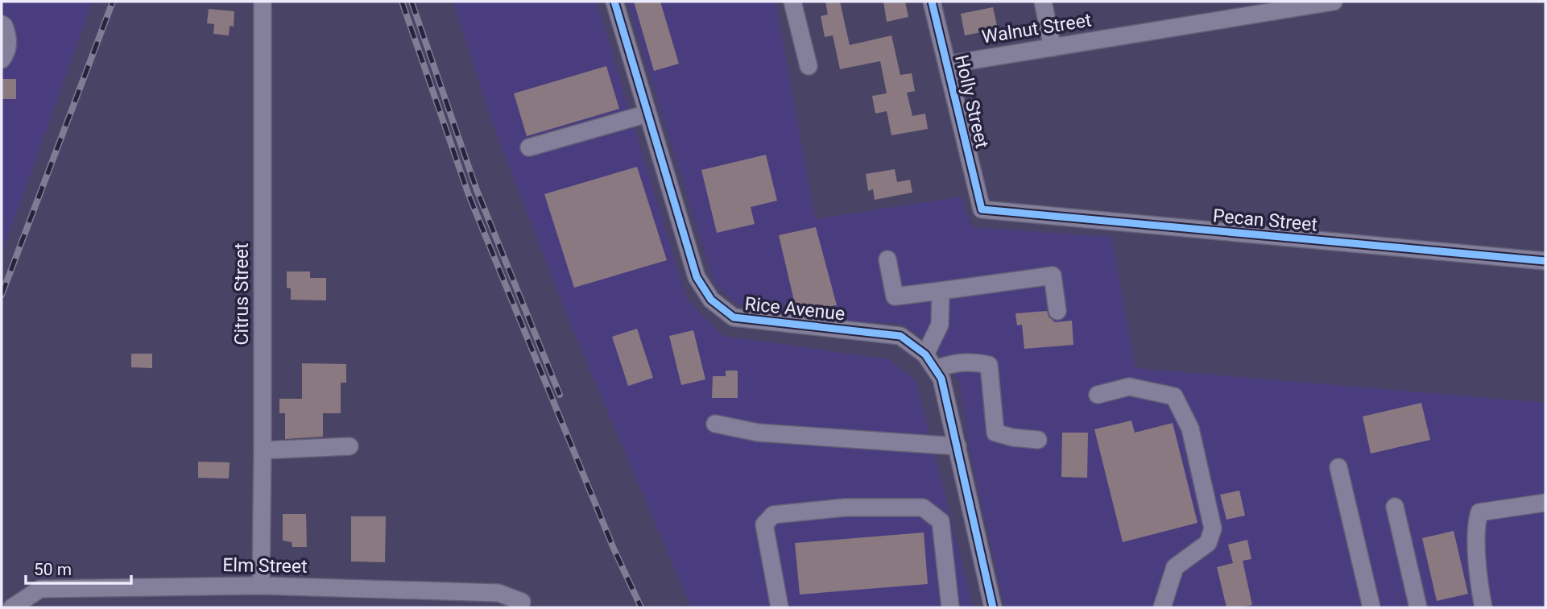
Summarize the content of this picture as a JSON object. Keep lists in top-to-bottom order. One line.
{"streets":{"street":["Walnut Street","Holly Street","Pecan Street","Citrus Street","Rice Avenue","Elm Street"]},"crossings":[["Walnut Street","Holly Street"],["Holly Street","Pecan Street"],["Citrus Street","Elm Street"]],"scale_bar":"50 m"}
